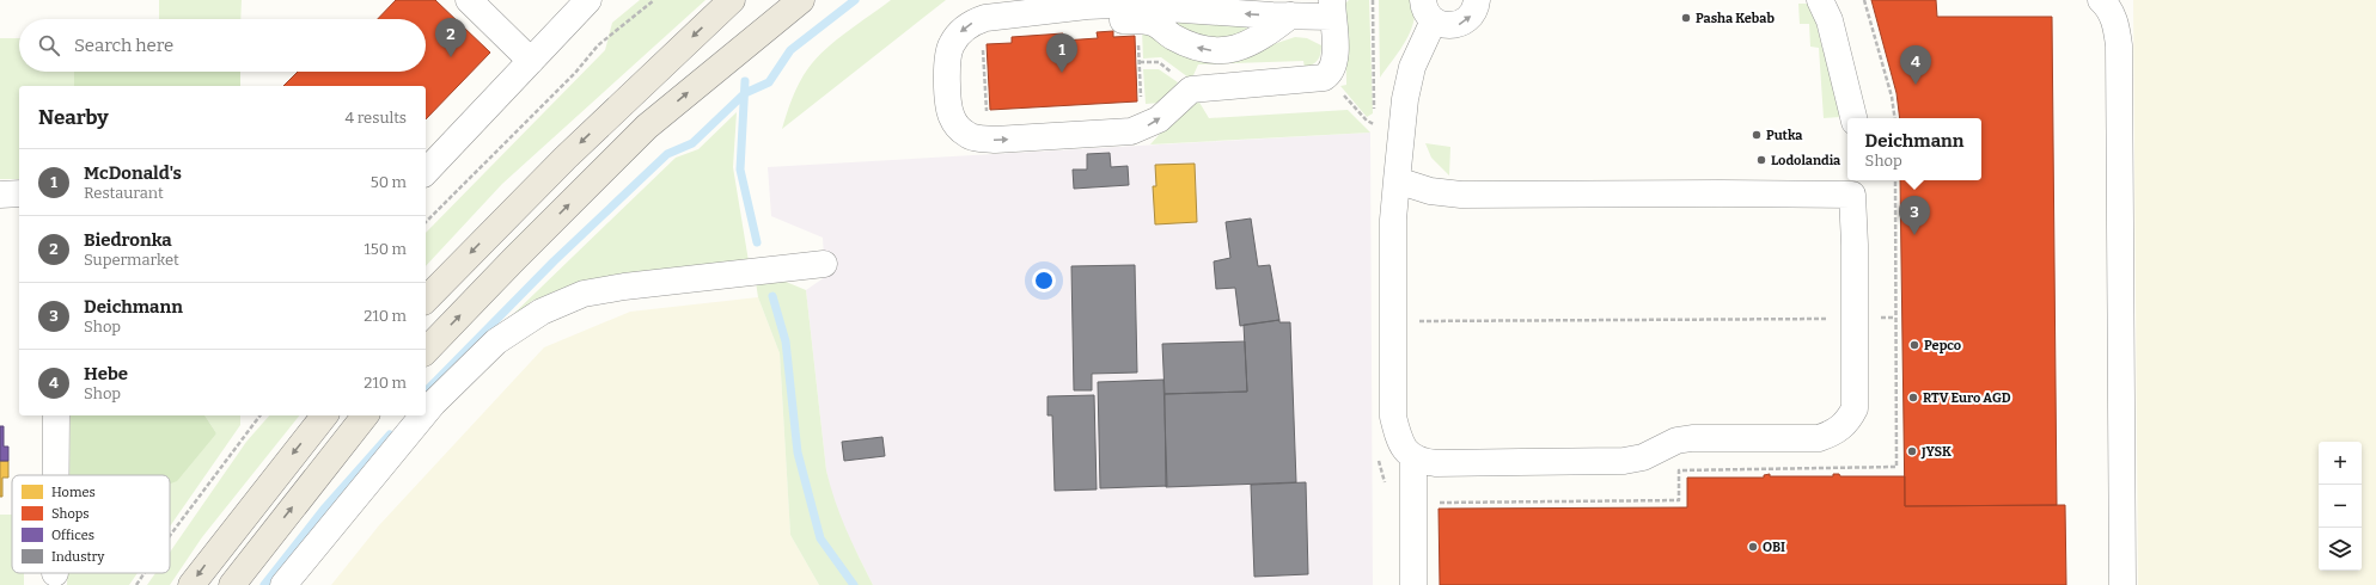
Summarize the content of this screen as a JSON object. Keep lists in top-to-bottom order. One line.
{"places":["Pasha Kebab","Putka","Lodolandia","Pepco","RTV Euro AGD","JYSK","OBI"],"legend":["Homes","Shops","Offices","Industry"],"page":{"pins":["2","1","4","3"],"search":"Search here","heading":["Nearby","4 results"],"popup":["Deichmann","Shop"],"list":[{"mark":"1","name":"McDonald's","note":"Restaurant","value":"50 m"},{"mark":"2","name":"Biedronka","note":"Supermarket","value":"150 m"},{"mark":"3","name":"Deichmann","note":"Shop","value":"210 m"},{"mark":"4","name":"Hebe","note":"Shop","value":"210 m"}],"map_buttons":["+","−"]}}
